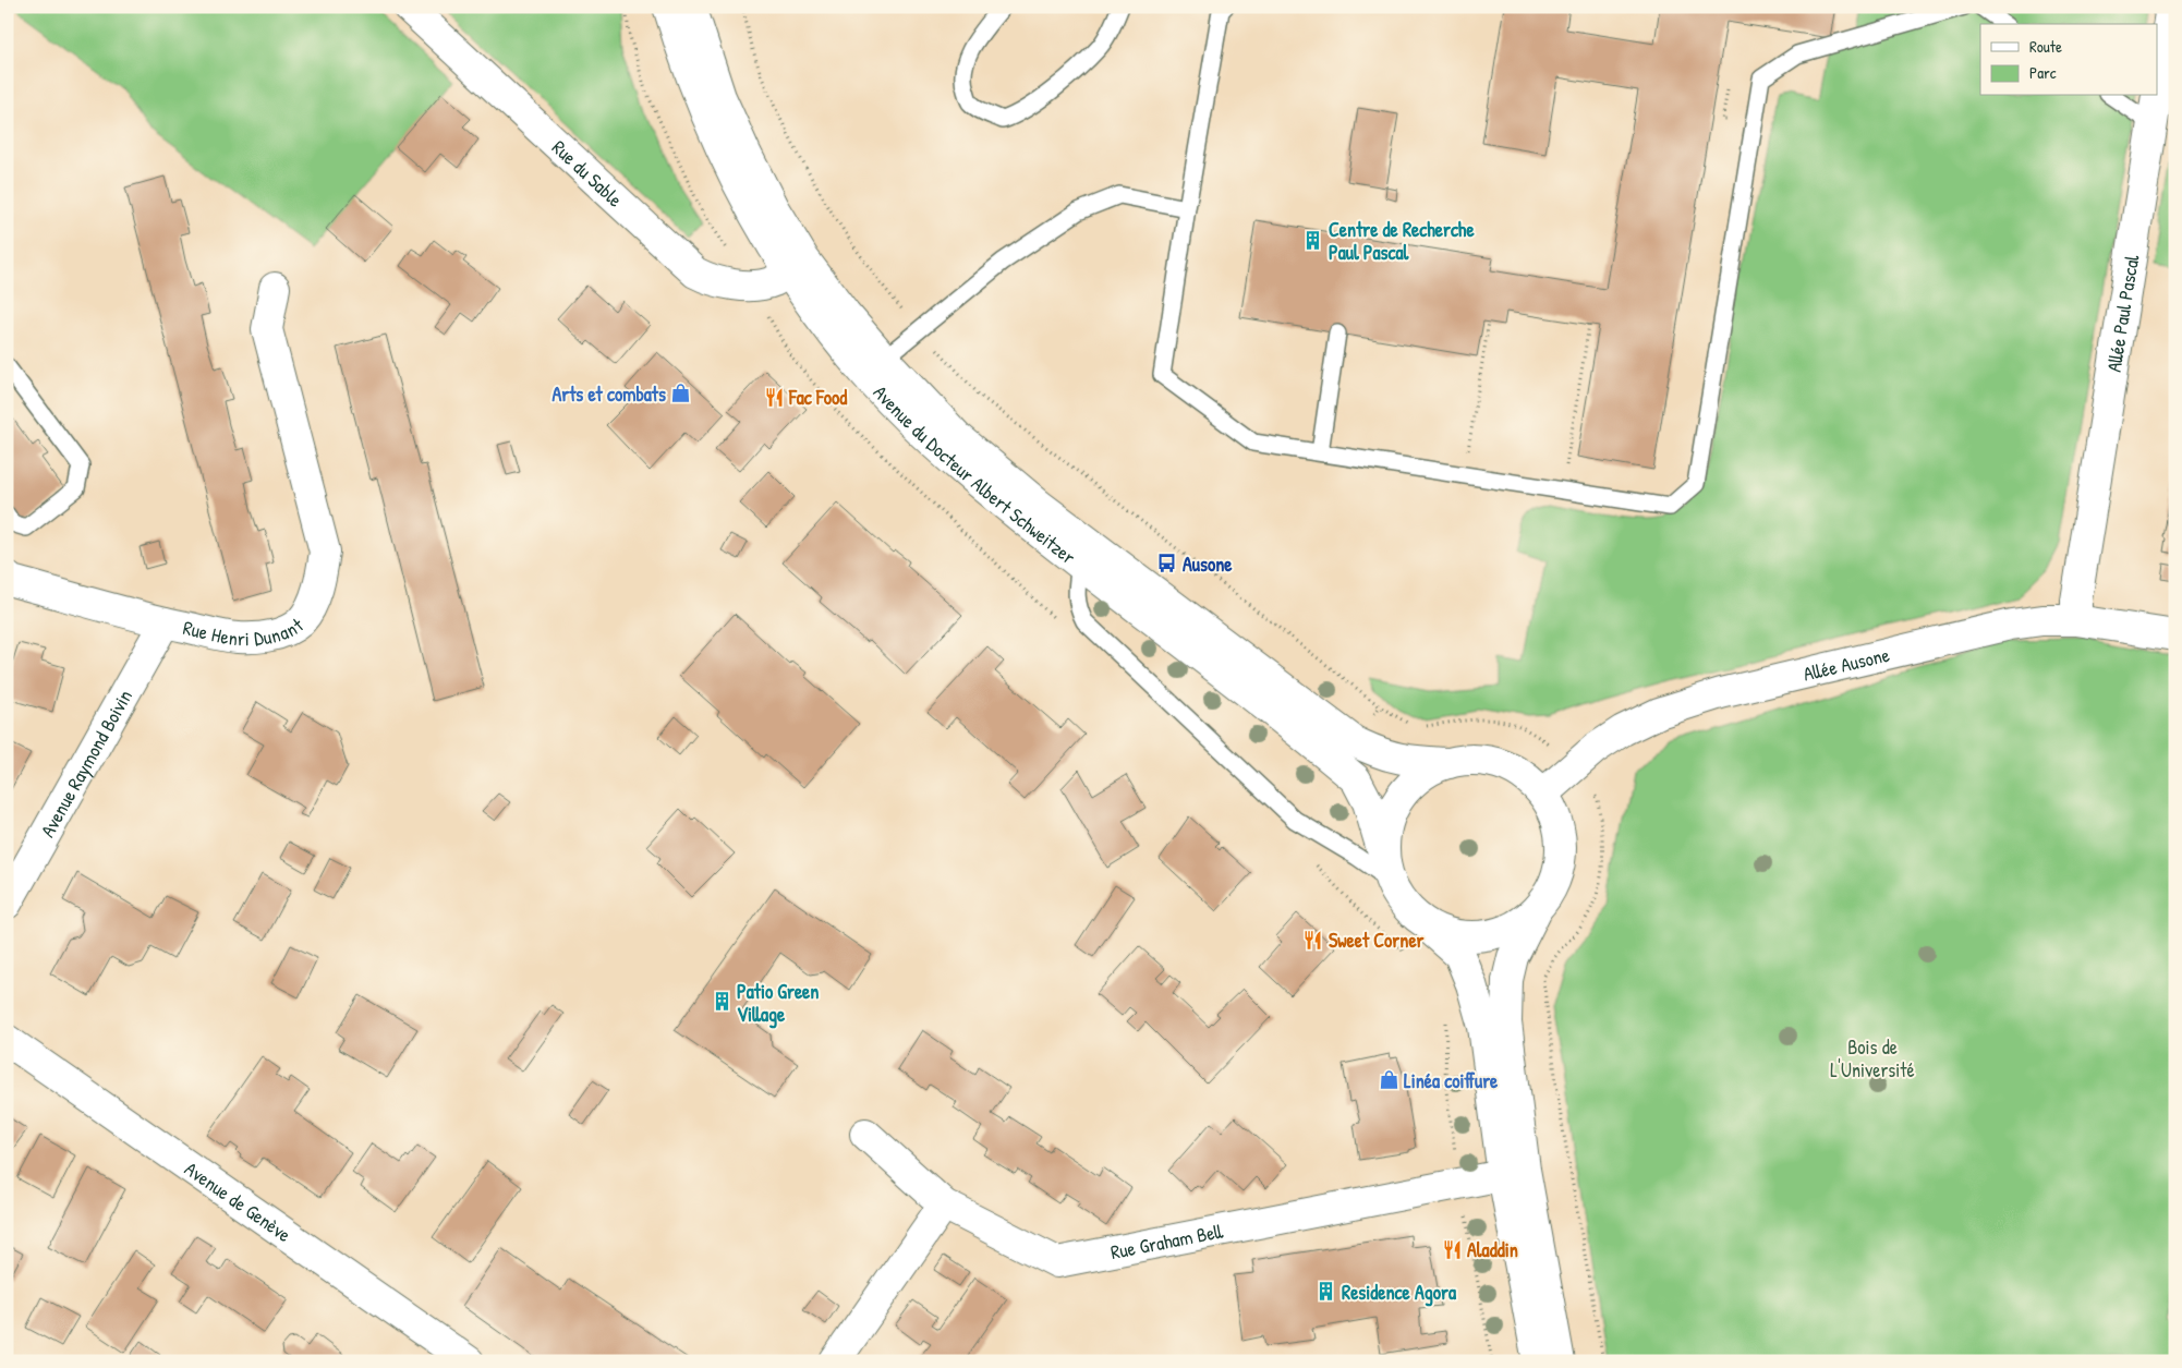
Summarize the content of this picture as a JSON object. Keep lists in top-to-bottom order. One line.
{"streets":{"street":["Rue du Sable","Allée Paul Pascal","Avenue du Docteur Albert Schweitzer","Rue Henri Dunant","Allée Ausone","Avenue Raymond Boivin","Avenue de Genève","Rue Graham Bell"]},"crossings":[["Rue du Sable","Avenue du Docteur Albert Schweitzer"],["Allée Paul Pascal","Allée Ausone"],["Avenue du Docteur Albert Schweitzer","Allée Ausone"],["Rue Henri Dunant","Avenue Raymond Boivin"]],"parks":["Bois de L'Université"],"places":{"building":["Centre de Recherche Paul Pascal","Patio Green Village","Residence Agora"],"shop":["Arts et combats","Linéa coiffure"],"restaurant":["Fac Food","Sweet Corner","Aladdin"],"bus stop":["Ausone"]},"legend":["Route","Parc"]}
